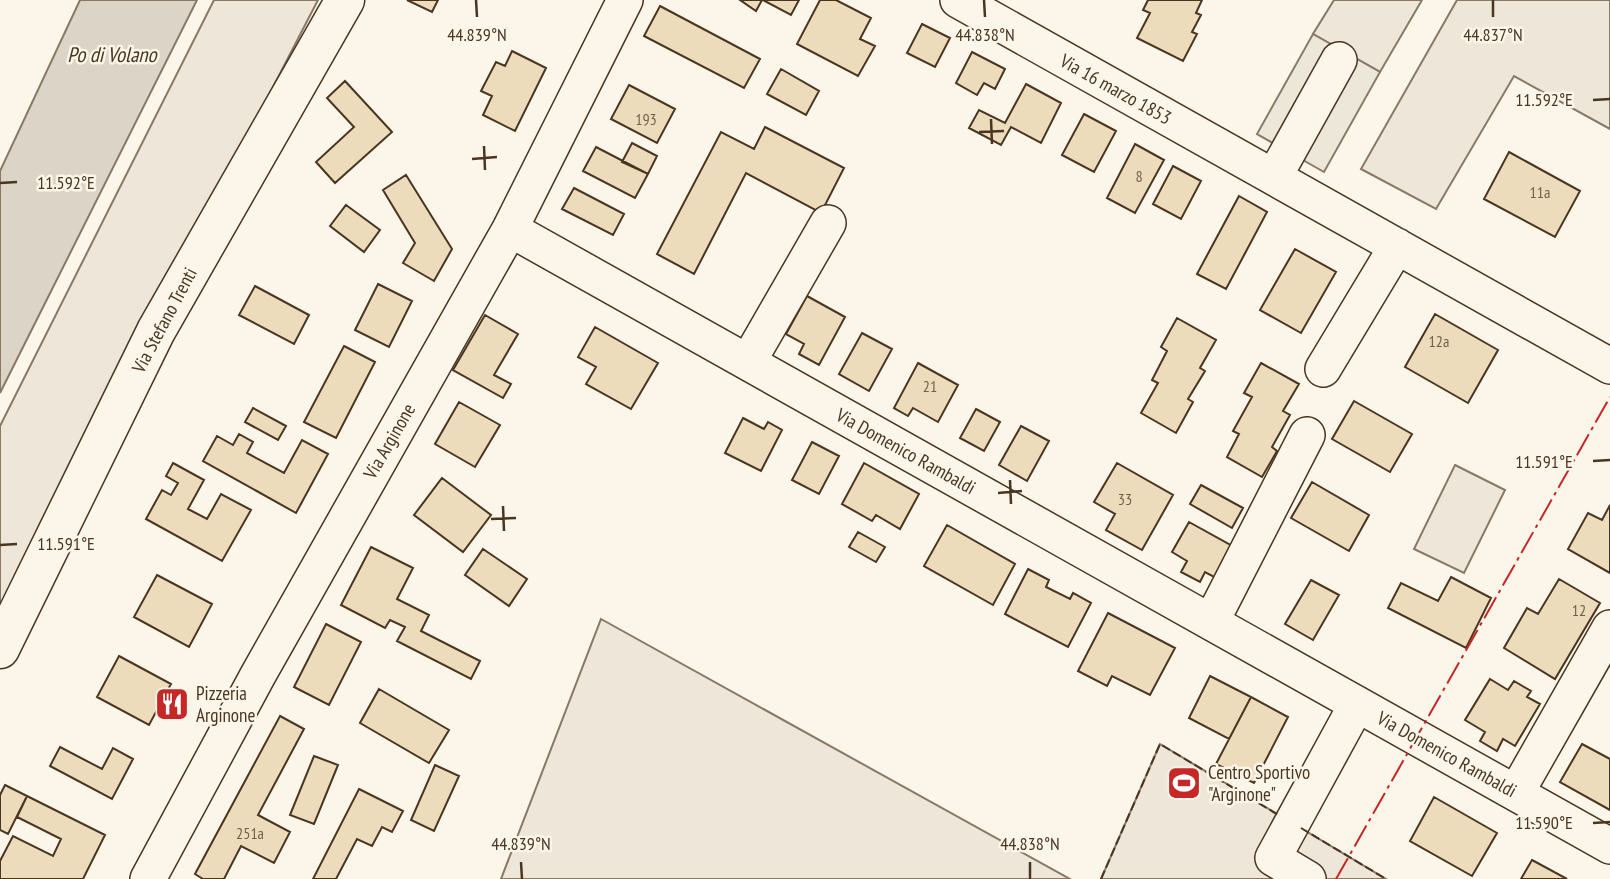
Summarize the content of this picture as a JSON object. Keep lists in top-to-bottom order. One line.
{"streets":{"main road":["Via Stefano Trenti"],"street":["Via 16 marzo 1853","Via Arginone","Via Domenico Rambaldi"]},"crossings":[["Via Arginone","Via Domenico Rambaldi"]],"water":["Po di Volano"],"places":{"restaurant":["Pizzeria Arginone"],"sports":["Centro Sportivo \"Arginone\""]},"house_numbers":["193","8","11a","12a","21","33","12","251a"],"coordinates":["44.839°N","44.838°N","44.837°N","11.592°E","11.591°E","11.590°E"]}
